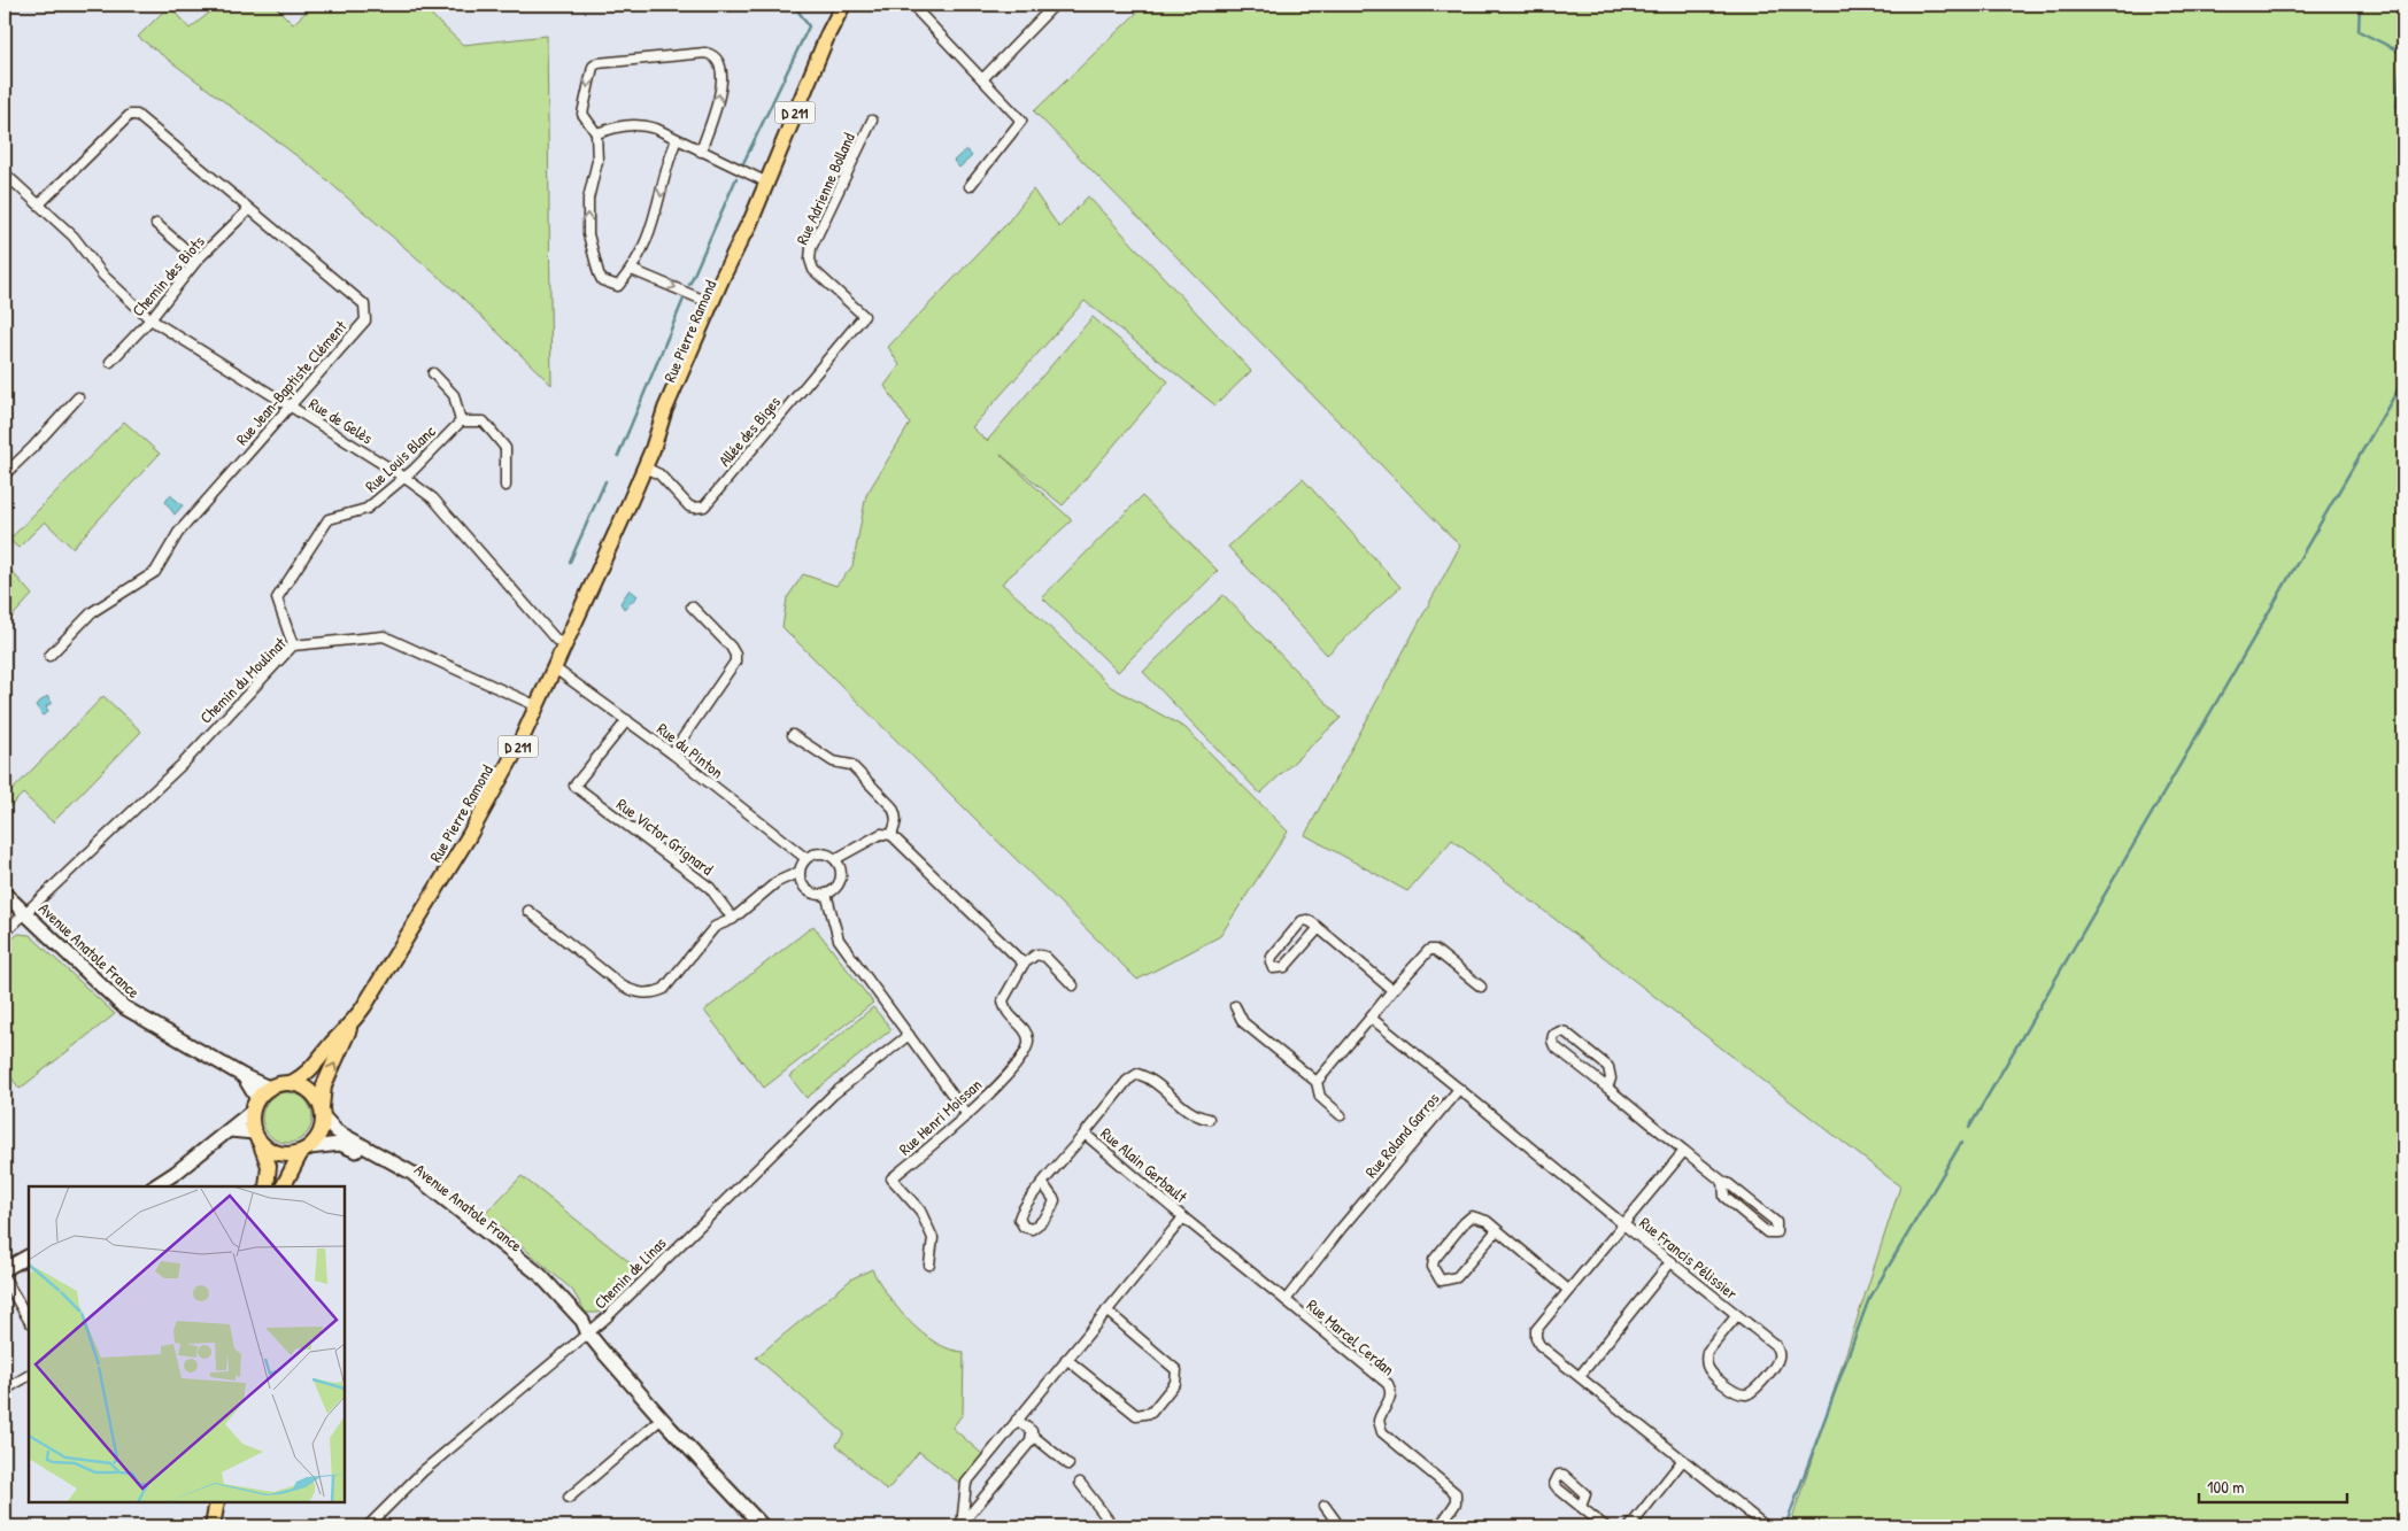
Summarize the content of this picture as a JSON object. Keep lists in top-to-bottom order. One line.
{"streets":{"main road":["D 211","Rue Pierre Ramond"],"street":["Rue Adrienne Bolland","Chemin des Biots","Rue Jean-Baptiste Clément","Rue de Gelès","Allée des Biges","Rue Louis Blanc","Chemin du Moulinat","Rue du Pinton","Rue Victor Grignard","Avenue Anatole France","Rue Henri Moissan","Rue Roland Garros","Rue Alain Gerbault","Rue Francis Pélissier","Chemin de Linas","Rue Marcel Cerdan"]},"crossings":[["Rue Adrienne Bolland","Allée des Biges"],["Chemin des Biots","Rue Jean-Baptiste Clément"],["Chemin des Biots","Rue de Gelès"],["Rue Pierre Ramond","Rue de Gelès"],["Rue Pierre Ramond","Allée des Biges"],["Rue Pierre Ramond","Chemin du Moulinat"],["Rue Pierre Ramond","Rue du Pinton"],["Rue Pierre Ramond","Avenue Anatole France"],["Rue Jean-Baptiste Clément","Rue de Gelès"],["Rue de Gelès","Rue Louis Blanc"],["Rue Louis Blanc","Chemin du Moulinat"],["Chemin du Moulinat","Avenue Anatole France"],["Rue du Pinton","Rue Victor Grignard"],["Avenue Anatole France","Chemin de Linas"],["Rue Roland Garros","Rue Francis Pélissier"],["Rue Roland Garros","Rue Marcel Cerdan"]],"scale_bar":"100 m"}
